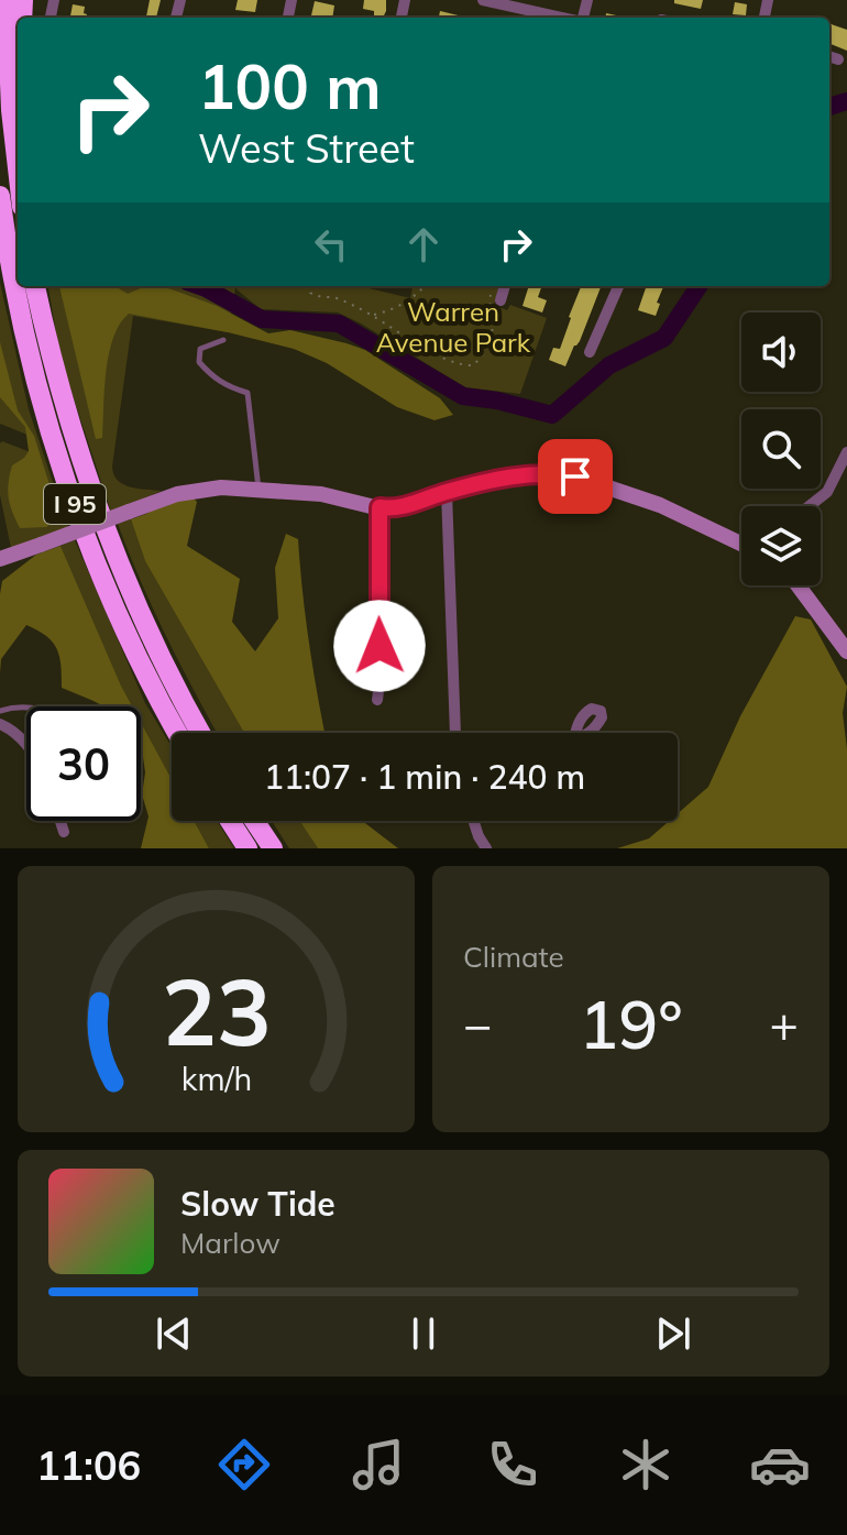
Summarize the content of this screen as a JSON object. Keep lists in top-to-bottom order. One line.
{"streets":{"highway":["I 95"]},"parks":["Warren Avenue Park"],"page":{"turn":["100 m","West Street"],"limit":"30","trip":"11:07 · 1 min · 240 m","tile":"Climate","heat":["−","19°","+"],"song":["Slow Tide","Marlow"],"tabs":"11:06","gauge":["23","km/h"]}}
